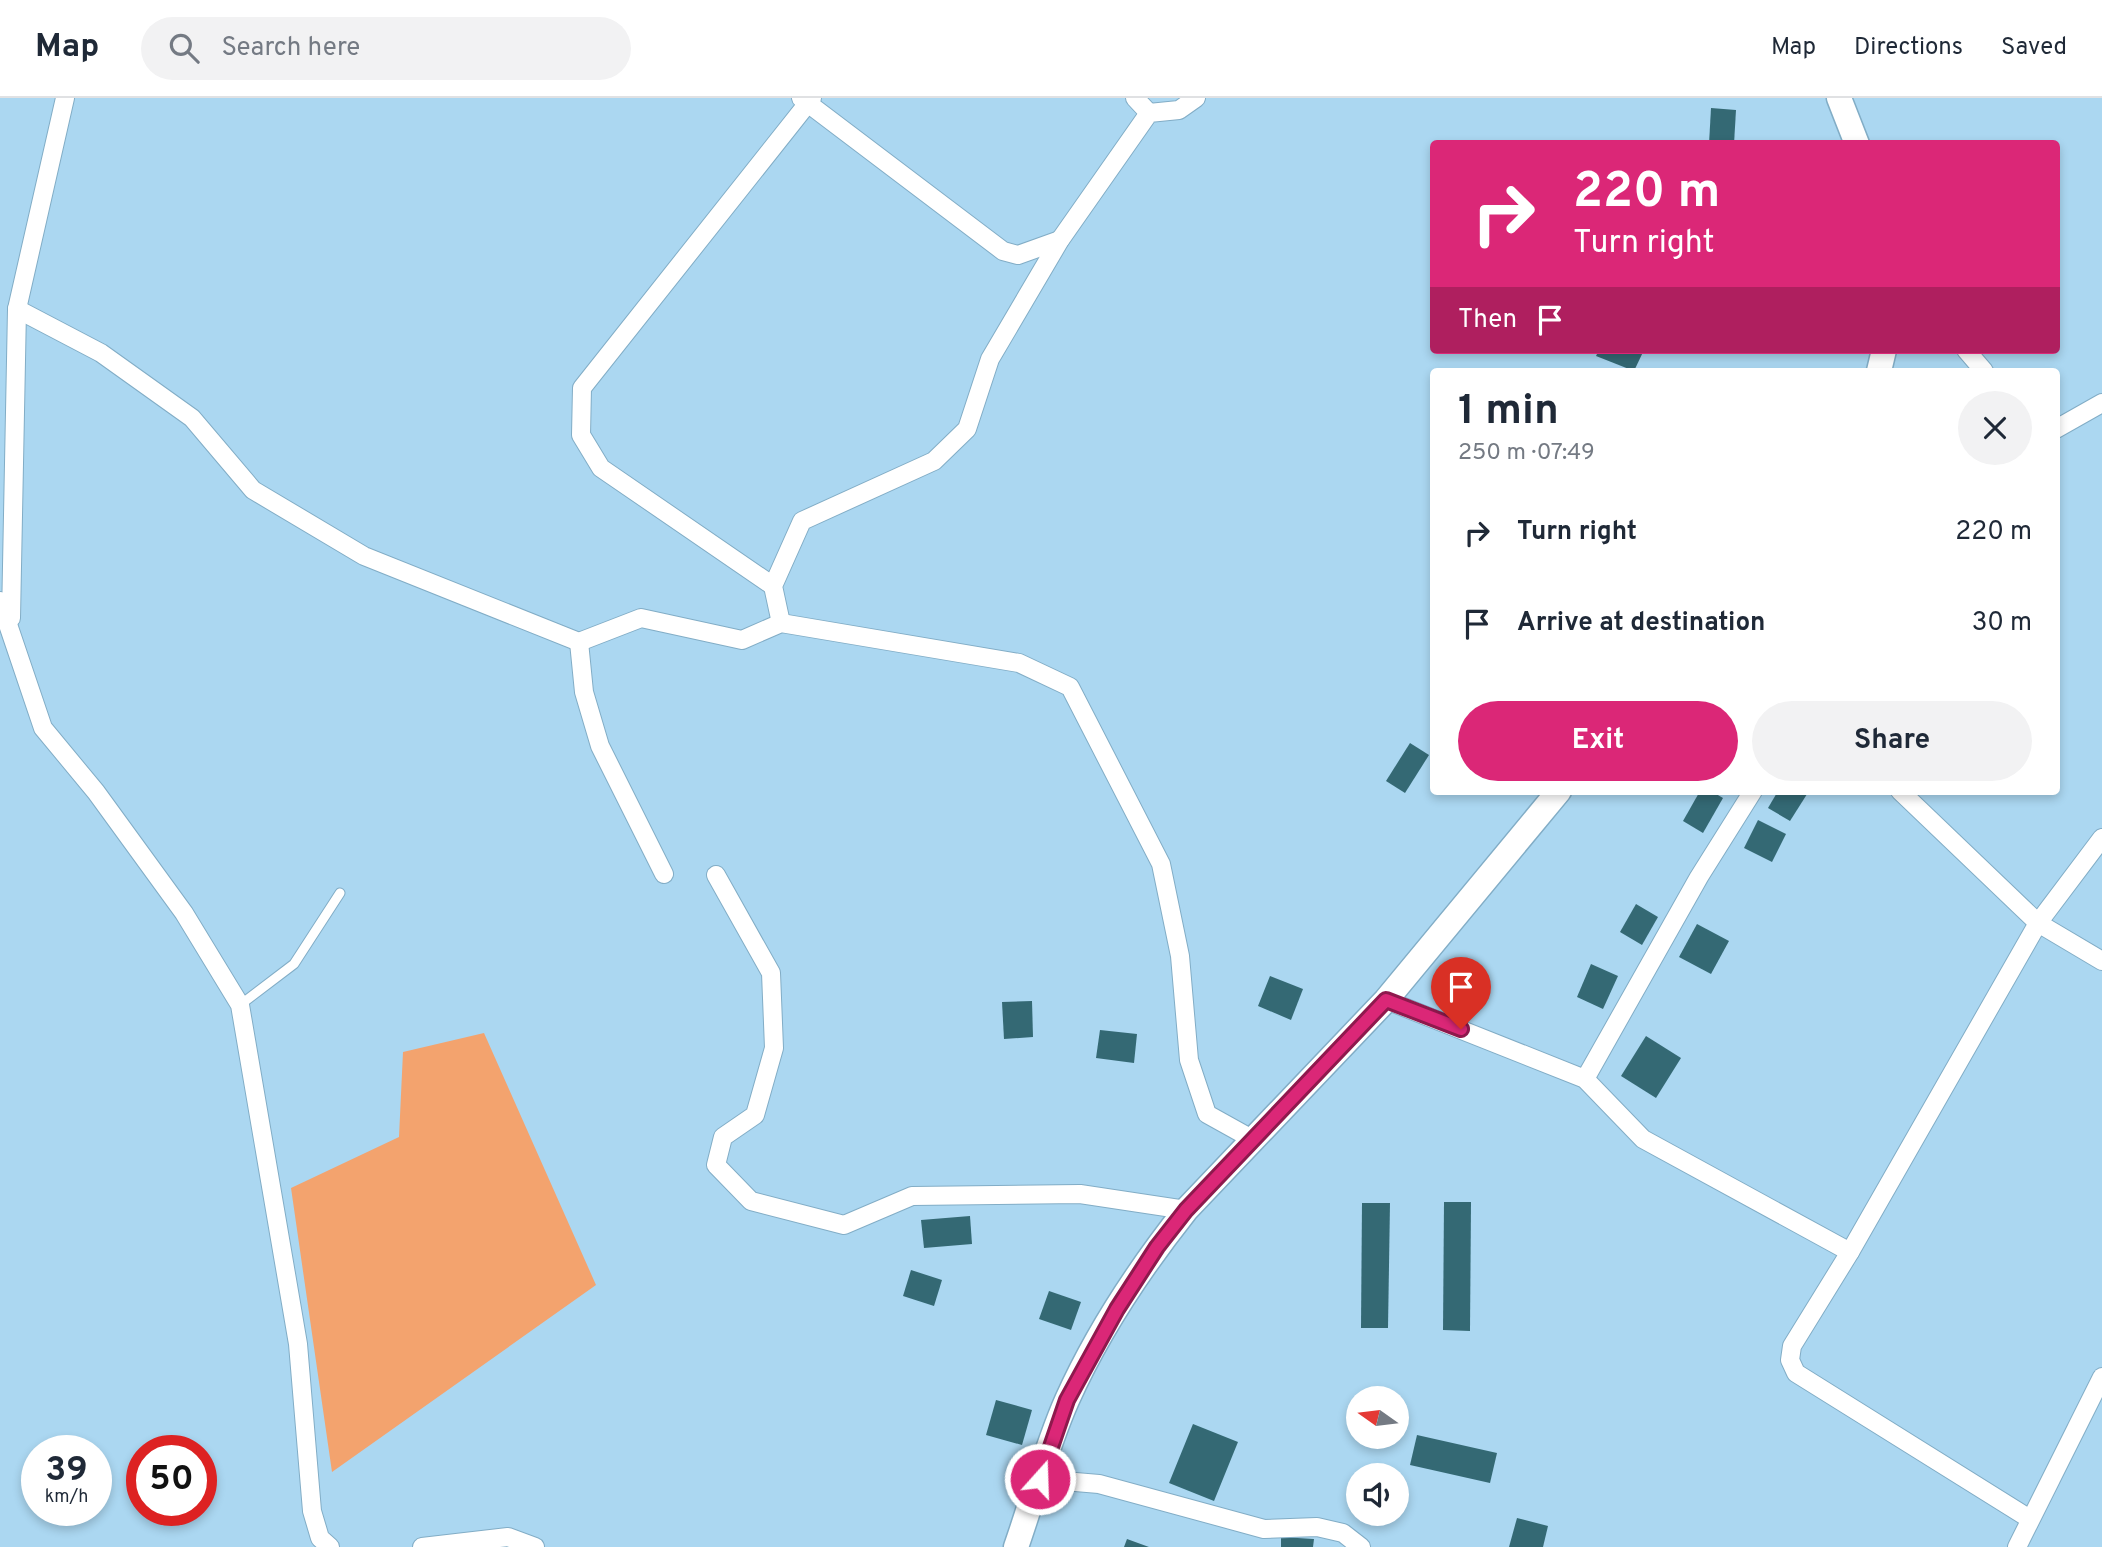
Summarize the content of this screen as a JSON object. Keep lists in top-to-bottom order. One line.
{"north":"left","page":{"header":"Map","search":"Search here","nav":["Map","Directions","Saved"],"turn":["220 m","Turn right"],"then":"Then","heading":["1 min","250 m · 07:49"],"list":[{"name":"Turn right","value":"220 m"},{"name":"Arrive at destination","value":"30 m"}],"buttons":["Exit","Share"],"speed":"39 km/h","limit":"50"}}
